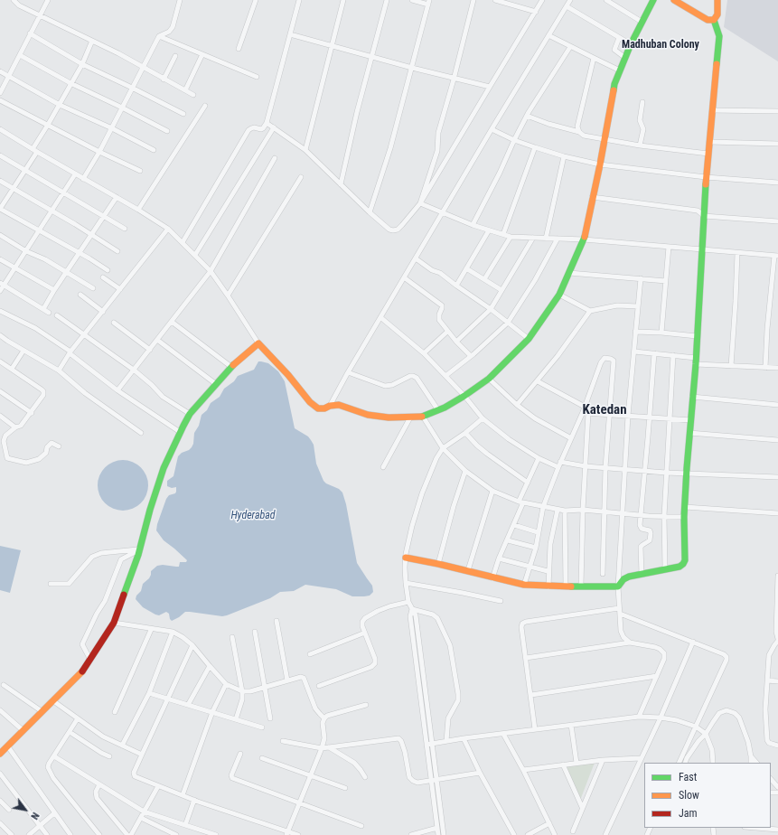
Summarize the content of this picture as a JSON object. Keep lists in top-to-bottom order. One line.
{"districts":["Madhuban Colony","Katedan"],"water":["Hyderabad"],"legend":["Fast","Slow","Jam"],"north":"bottom right"}
